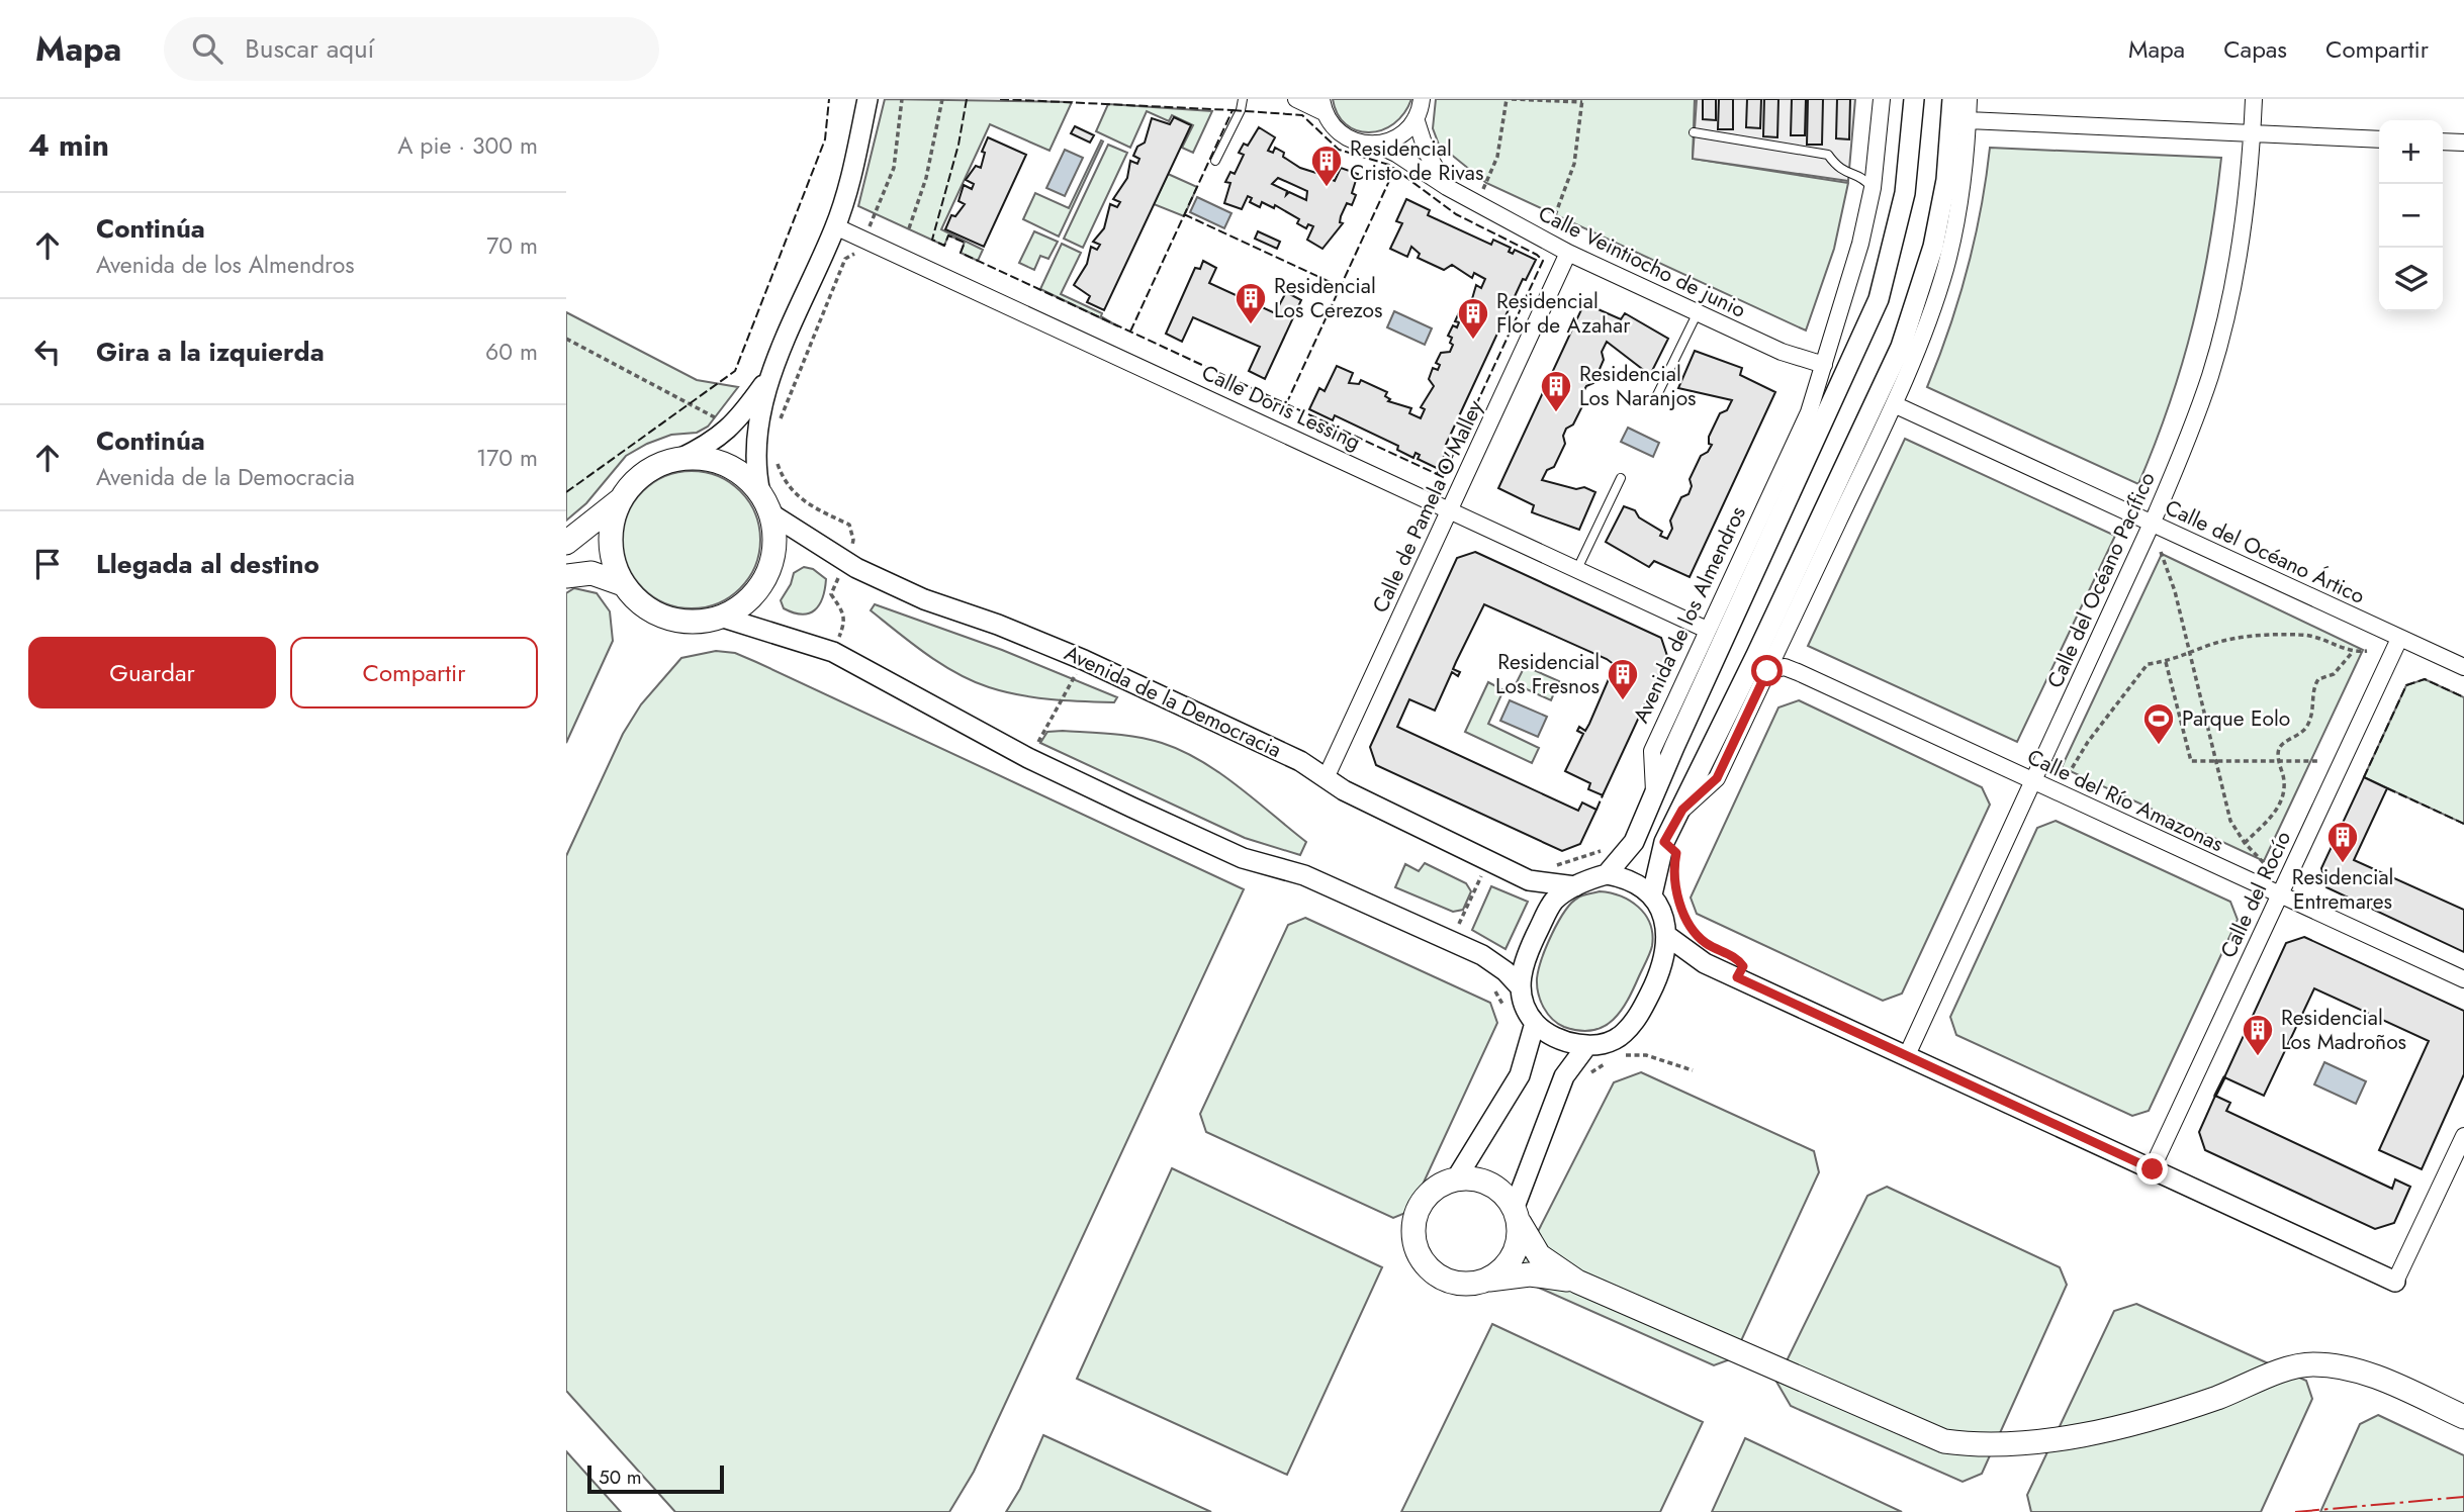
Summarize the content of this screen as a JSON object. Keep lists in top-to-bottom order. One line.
{"streets":{"street":["Calle Veintiocho de junio","Calle Doris Lessing","Calle de Pamela O'Malley","Calle del Océano Ártico","Calle del Océano Pacífico","Avenida de los Almendros","Avenida de la Democracia","Calle del Río Amazonas","Calle del Rocío"]},"crossings":[["Calle Veintiocho de junio","Calle de Pamela O'Malley"],["Calle Veintiocho de junio","Avenida de los Almendros"],["Calle Doris Lessing","Calle de Pamela O'Malley"],["Calle Doris Lessing","Avenida de los Almendros"],["Calle de Pamela O'Malley","Avenida de la Democracia"],["Calle del Océano Ártico","Calle del Océano Pacífico"],["Calle del Océano Ártico","Calle del Rocío"],["Calle del Océano Pacífico","Calle del Río Amazonas"],["Avenida de los Almendros","Avenida de la Democracia"],["Calle del Río Amazonas","Calle del Rocío"]],"places":{"building":["Residencial Cristo de Rivas","Residencial Los Cerezos","Residencial Flor de Azahar","Residencial Los Naranjos","Residencial Los Fresnos","Residencial Entremares","Residencial Los Madroños"],"sports":["Parque Eolo"]},"scale_bar":"50 m","page":{"header":"Mapa","search":"Buscar aquí","nav":["Mapa","Capas","Compartir"],"heading":["4 min","A pie · 300 m"],"map_buttons":["+","−"],"list":[["Continúa","Avenida de los Almendros","70 m"],["Gira a la izquierda","60 m"],["Continúa","Avenida de la Democracia","170 m"],"Llegada al destino"],"buttons":["Guardar","Compartir"],"scale":"50 m"}}
